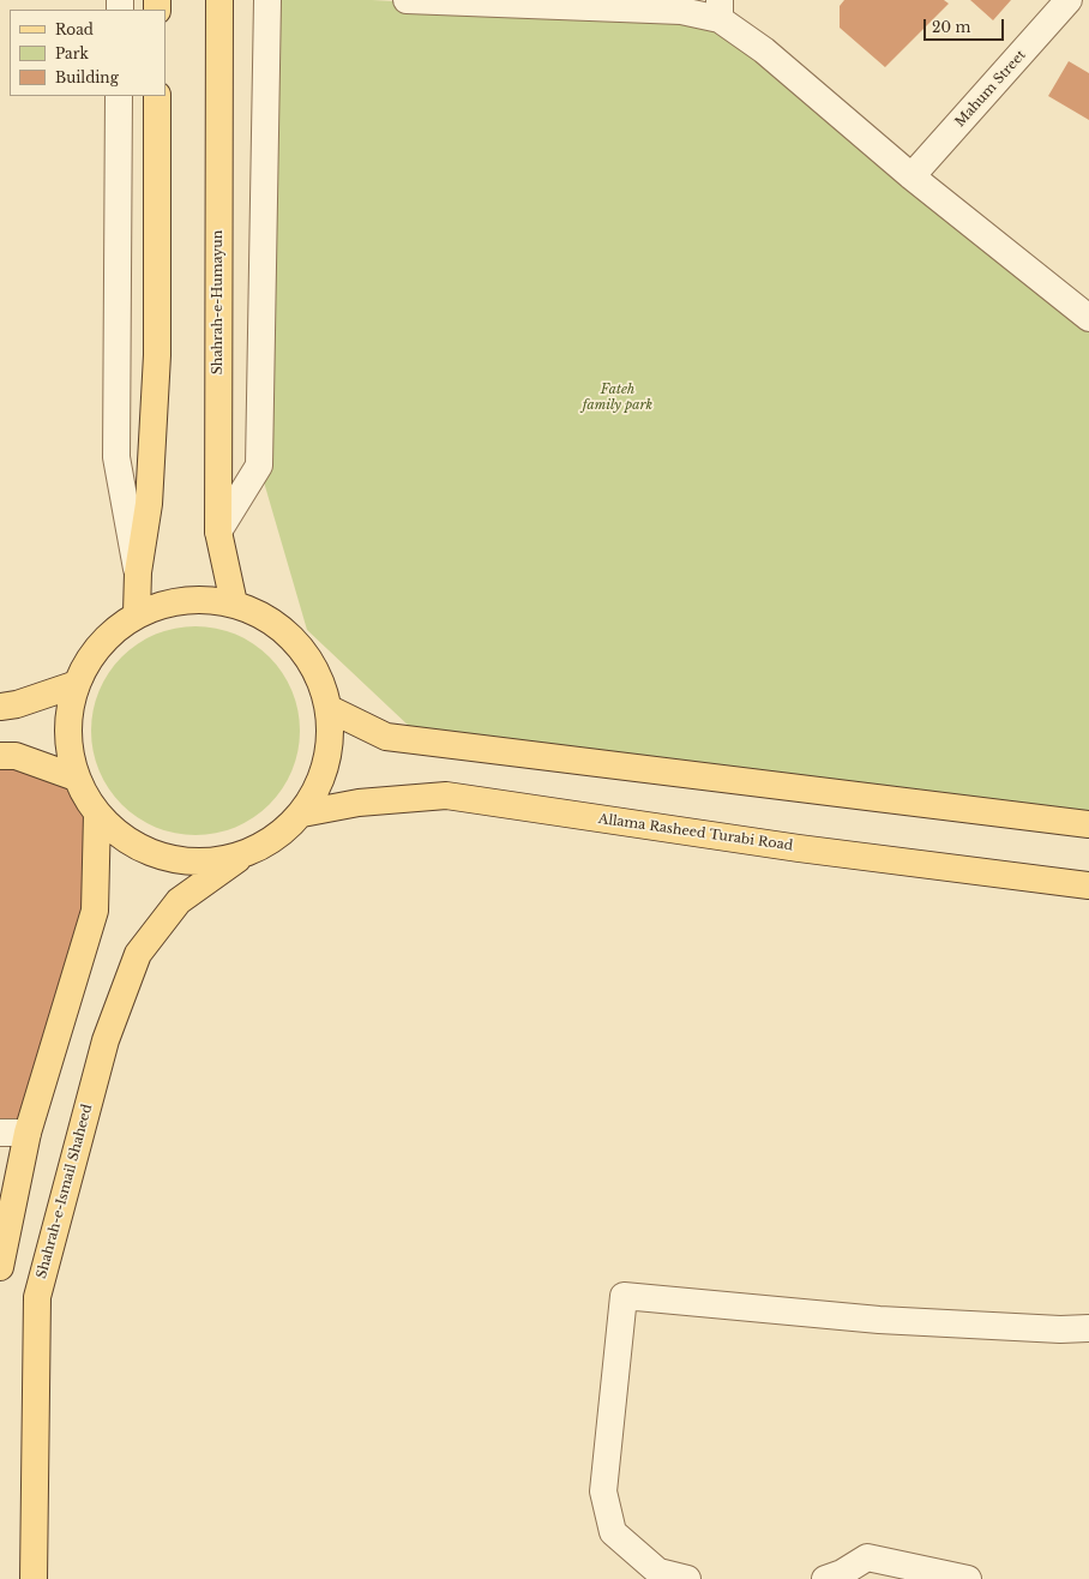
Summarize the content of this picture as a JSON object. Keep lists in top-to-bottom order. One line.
{"streets":{"main road":["Shahrah-e-Humayun","Allama Rasheed Turabi Road","Shahrah-e-Ismail Shaheed"],"street":["Mahum Street"]},"parks":["Fateh family park"],"legend":["Road","Park","Building"],"scale_bar":"20 m"}
